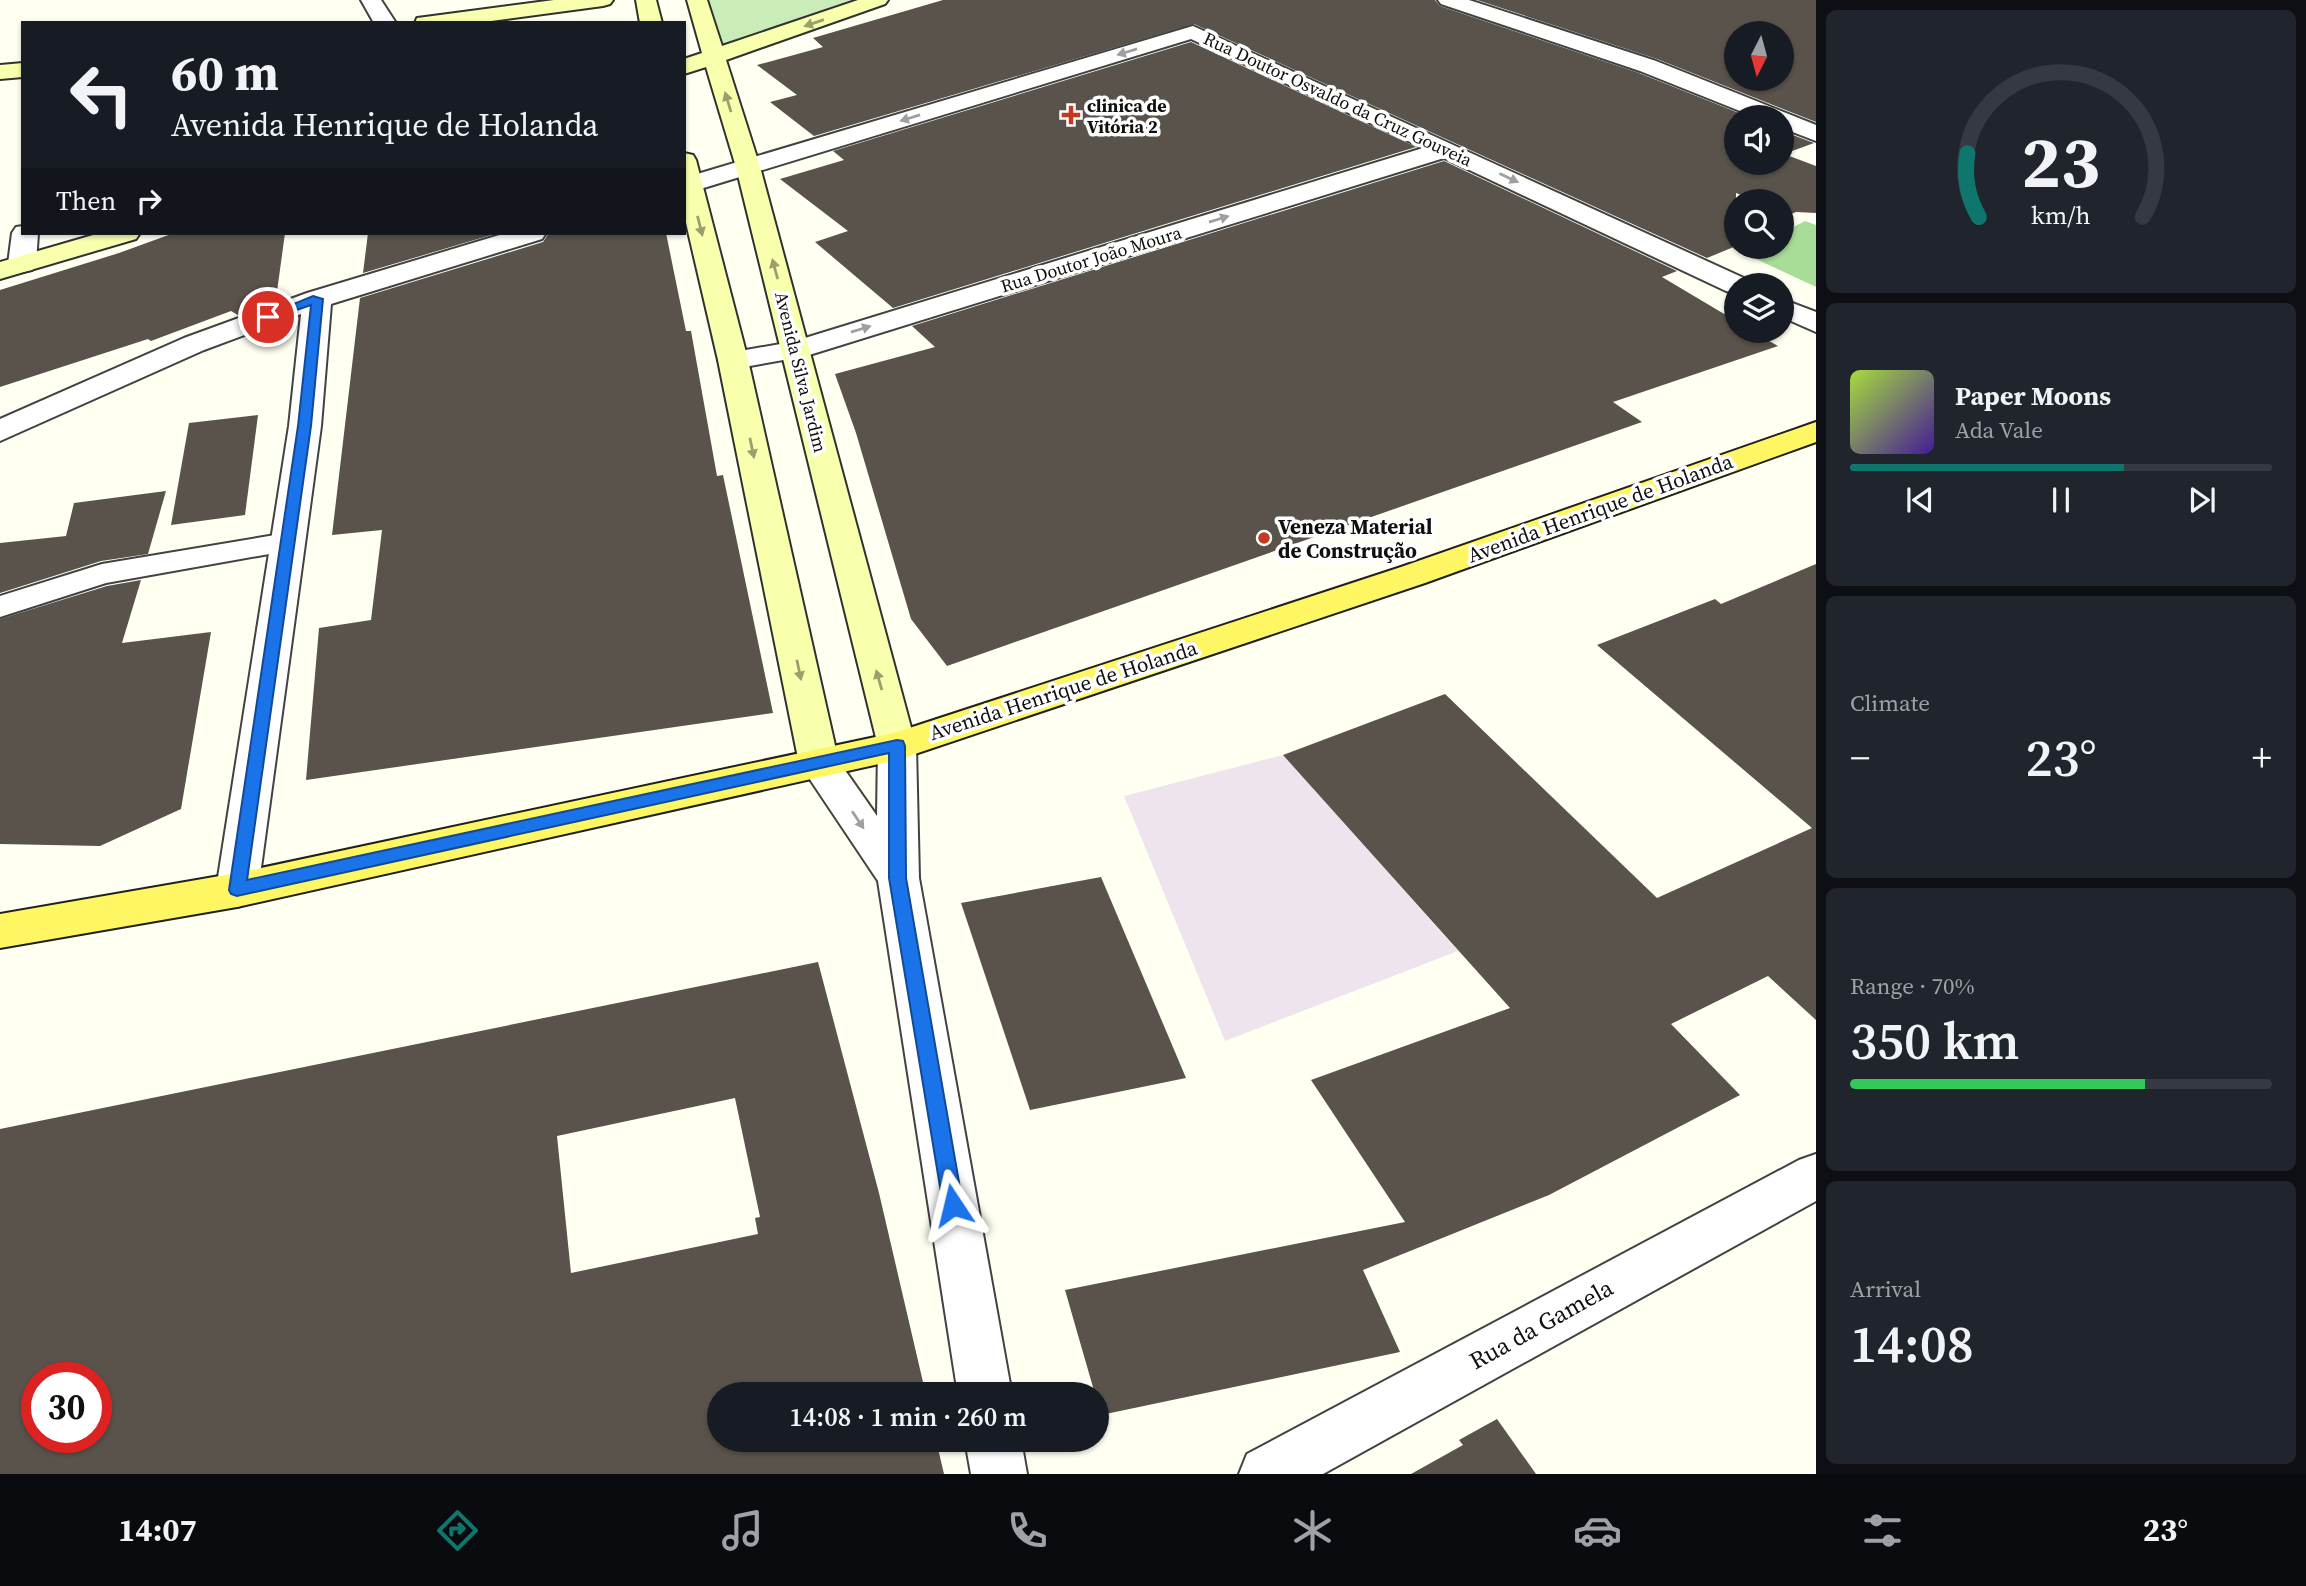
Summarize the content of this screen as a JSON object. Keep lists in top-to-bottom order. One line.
{"streets":{"main road":["Avenida Silva Jardim","Avenida Henrique de Holanda"],"street":["Rua Doutor Osvaldo da Cruz Gouveia","Rua Doutor João Moura","Rua da Gamela"]},"crossings":[["Rua Doutor Osvaldo da Cruz Gouveia","Rua Doutor João Moura"],["Rua Doutor Osvaldo da Cruz Gouveia","Avenida Silva Jardim"],["Rua Doutor João Moura","Avenida Silva Jardim"],["Avenida Silva Jardim","Avenida Henrique de Holanda"]],"one_way":["Rua Doutor João Moura"],"places":{"health":["clinica de Vitória 2"],"other":["Veneza Material de Construção"]},"north":"bottom","page":{"turn":["60 m","Avenida Henrique de Holanda"],"then":"Then","song":["Paper Moons","Ada Vale"],"tile":["Climate",["Range · 70%","350 km"],["Arrival","14:08"]],"heat":["−","23°","+"],"limit":"30","trip":"14:08 · 1 min · 260 m","tabs":["14:07","23°"],"gauge":["23","km/h"]}}
